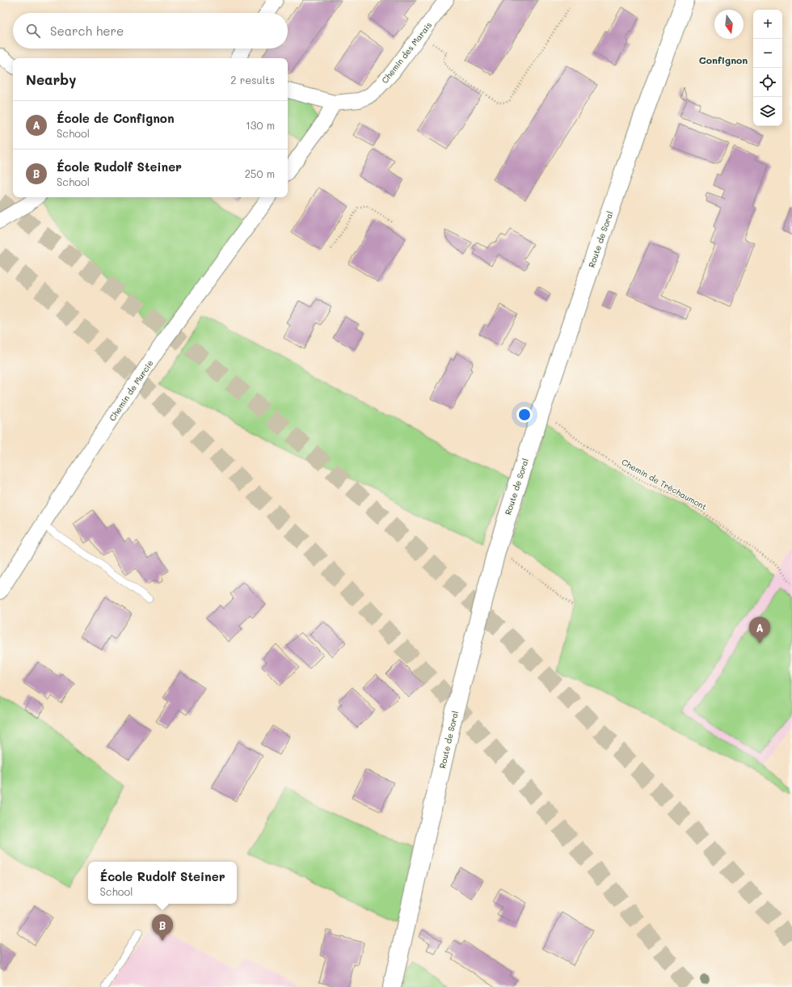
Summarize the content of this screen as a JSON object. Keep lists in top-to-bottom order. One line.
{"streets":{"street":["Chemin des Marais","Route de Soral","Chemin de Murcie"],"path":["Chemin de Tréchaumont"]},"crossings":[["Route de Soral","Chemin de Tréchaumont"]],"districts":["Confignon"],"north":"bottom","page":{"map_buttons":["+","−"],"search":"Search here","heading":["Nearby","2 results"],"list":[{"mark":"A","name":"École de Confignon","note":"School","value":"130 m"},{"mark":"B","name":"École Rudolf Steiner","note":"School","value":"250 m"}],"pins":["A","B"],"popup":["École Rudolf Steiner","School"]}}
